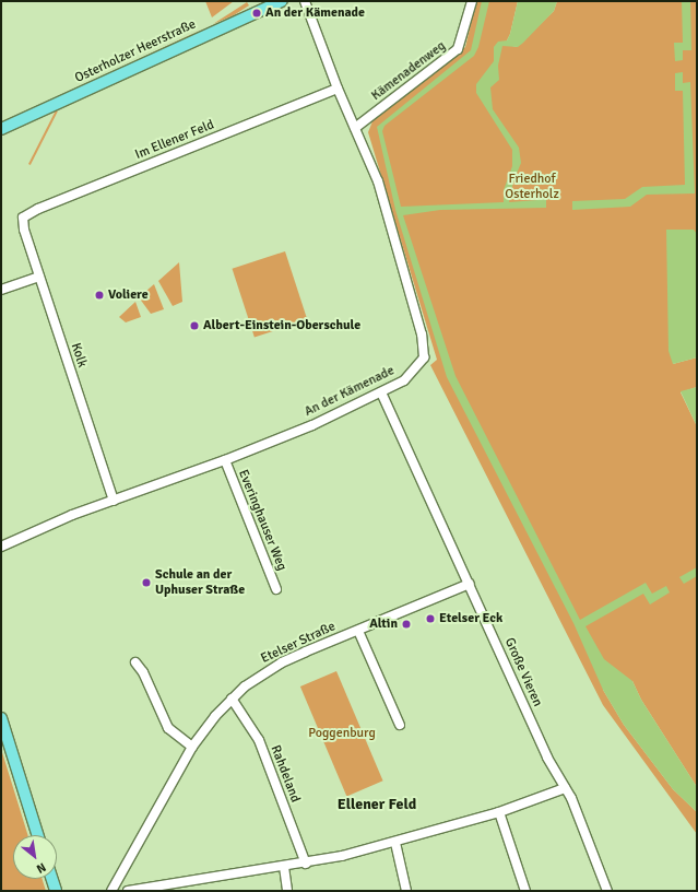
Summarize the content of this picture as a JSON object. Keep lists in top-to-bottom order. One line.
{"streets":{"main road":["Osterholzer Heerstraße"],"street":["Kämenadenweg","Im Ellener Feld","Kolk","An der Kämenade","Everinghauser Weg","Etelser Straße","Große Vieren","Rahdeland"]},"crossings":[["Kämenadenweg","An der Kämenade"],["Im Ellener Feld","Kolk"],["Im Ellener Feld","An der Kämenade"],["Kolk","An der Kämenade"],["An der Kämenade","Everinghauser Weg"],["An der Kämenade","Große Vieren"],["Etelser Straße","Große Vieren"],["Etelser Straße","Rahdeland"]],"districts":["Ellener Feld"],"parks":["Friedhof Osterholz","Poggenburg"],"places":["An der Kämenade","Voliere","Albert-Einstein-Oberschule","Schule an der Uphuser Straße","Etelser Eck","Altin"],"north":"bottom right"}
